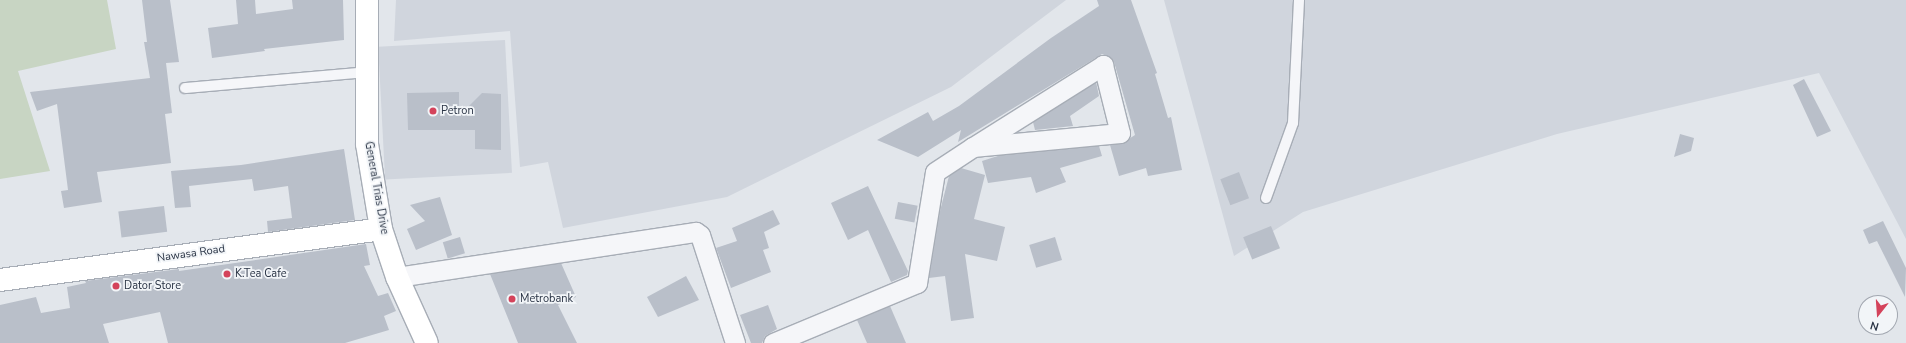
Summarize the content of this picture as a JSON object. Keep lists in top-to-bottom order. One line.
{"streets":{"street":["General Trias Drive","Nawasa Road"]},"crossings":[["General Trias Drive","Nawasa Road"]],"places":["Petron","K.Tea Cafe","Dator Store","Metrobank"],"north":"bottom"}
